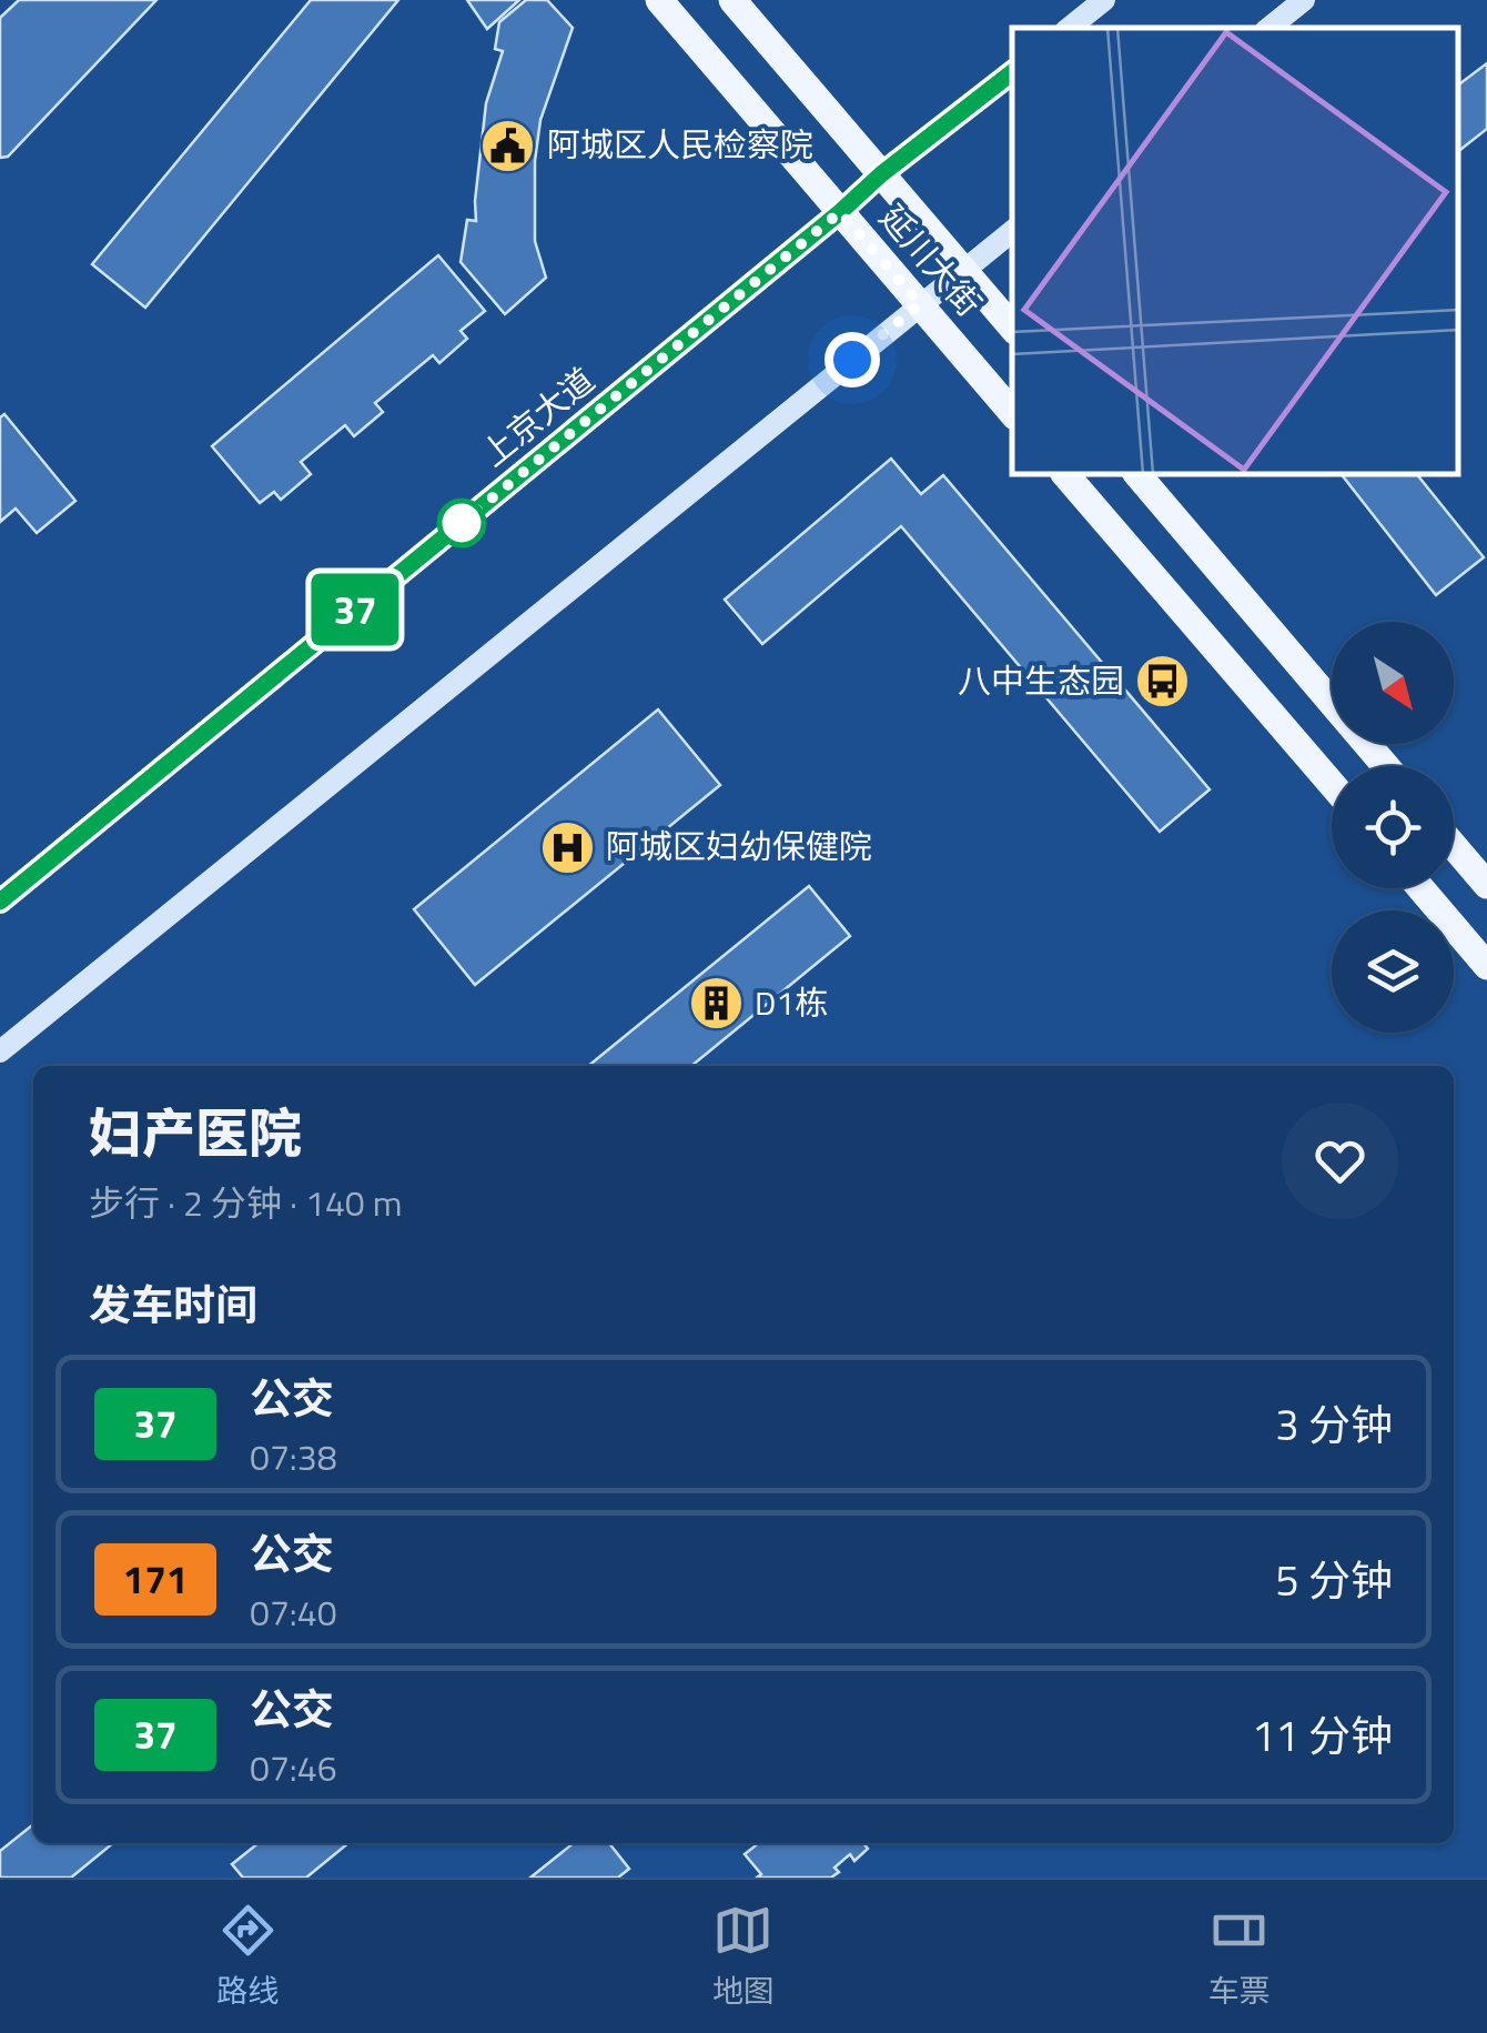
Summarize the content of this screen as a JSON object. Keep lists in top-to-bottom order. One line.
{"streets":{"main road":["延川大街","上京大道"]},"crossings":[["延川大街","上京大道"]],"places":{"public building":["阿城区人民检察院"],"bus stop":["八中生态园"],"hospital":["阿城区妇幼保健院"],"building":["D1栋"]},"lines":["bus line 37"],"north":"bottom right","page":{"on_map":"37","heading":[["妇产医院","步行 · 2 分钟 · 140 m"],"发车时间"],"list":[{"mark":"37","name":"公交","note":"07:38","value":"3 分钟"},{"mark":"171","name":"公交","note":"07:40","value":"5 分钟"},{"mark":"37","name":"公交","note":"07:46","value":"11 分钟"}],"tabs":["路线","地图","车票"]}}
